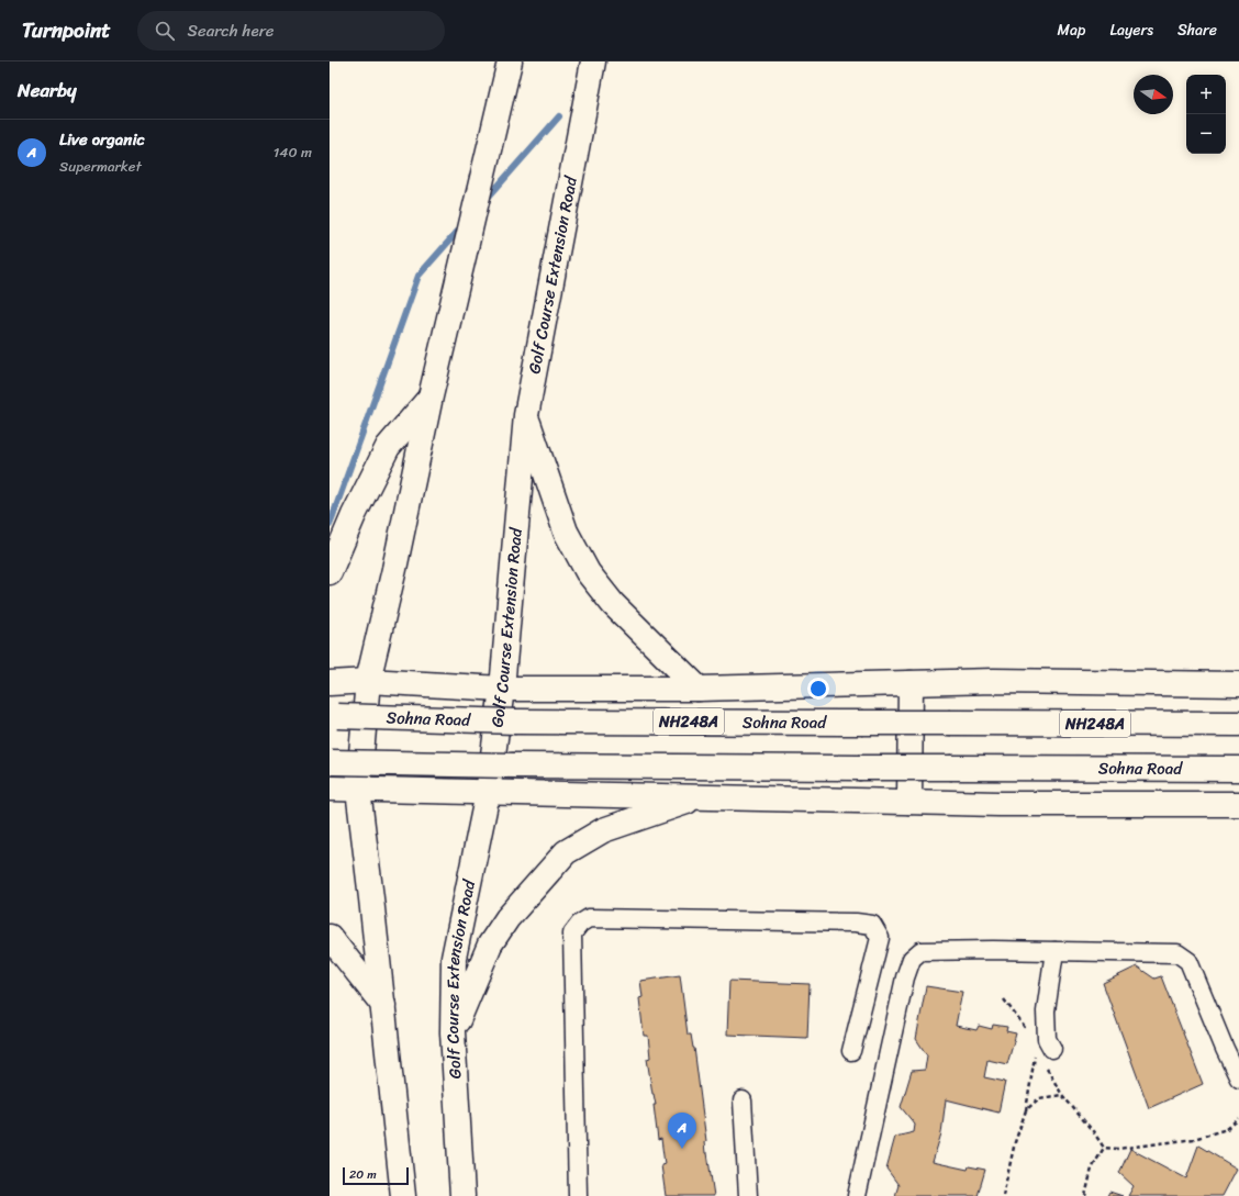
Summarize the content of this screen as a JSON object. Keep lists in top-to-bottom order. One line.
{"streets":{"main road":["Golf Course Extension Road","Sohna Road","NH248A"]},"scale_bar":"20 m","north":"right","page":{"header":"Turnpoint","search":"Search here","nav":["Map","Layers","Share"],"heading":"Nearby","map_buttons":["+","−"],"list":[{"mark":"A","name":"Live organic","note":"Supermarket","value":"140 m"}],"pins":"A","scale":"20 m"}}
